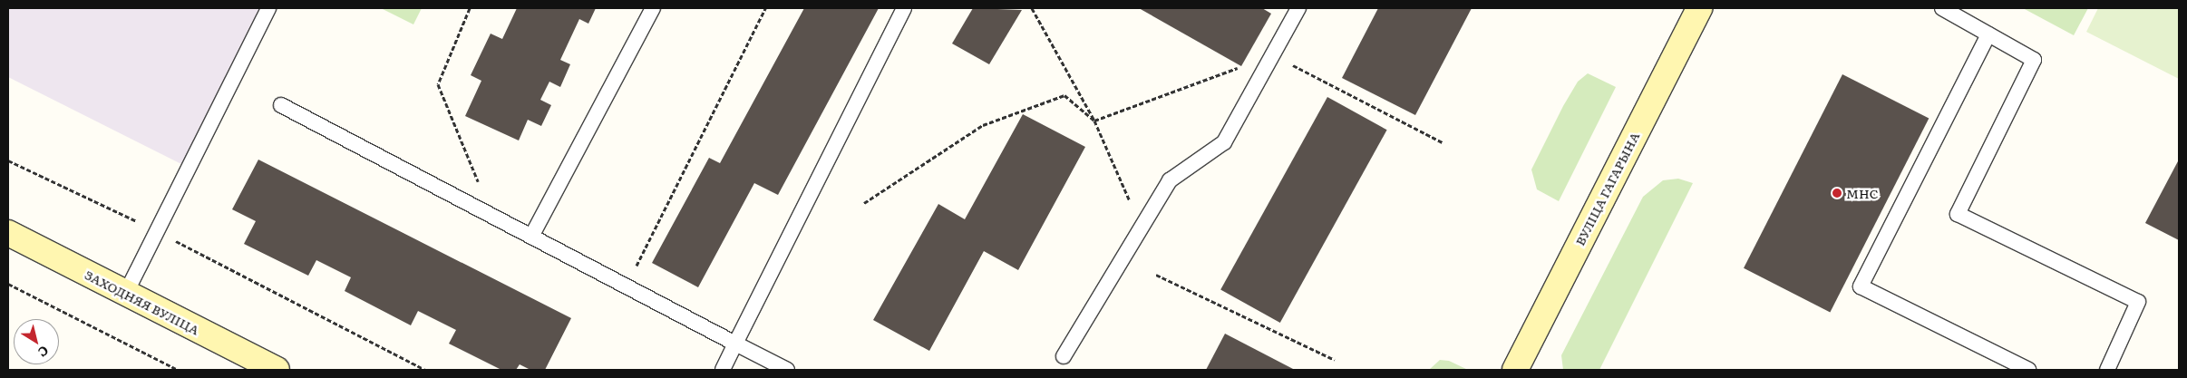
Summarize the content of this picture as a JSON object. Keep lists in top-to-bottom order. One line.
{"streets":{"main road":["ВУЛІЦА ГАГАРЫНА","ЗАХОДНЯЯ ВУЛІЦА"]},"places":["МНС"],"north":"bottom right"}
